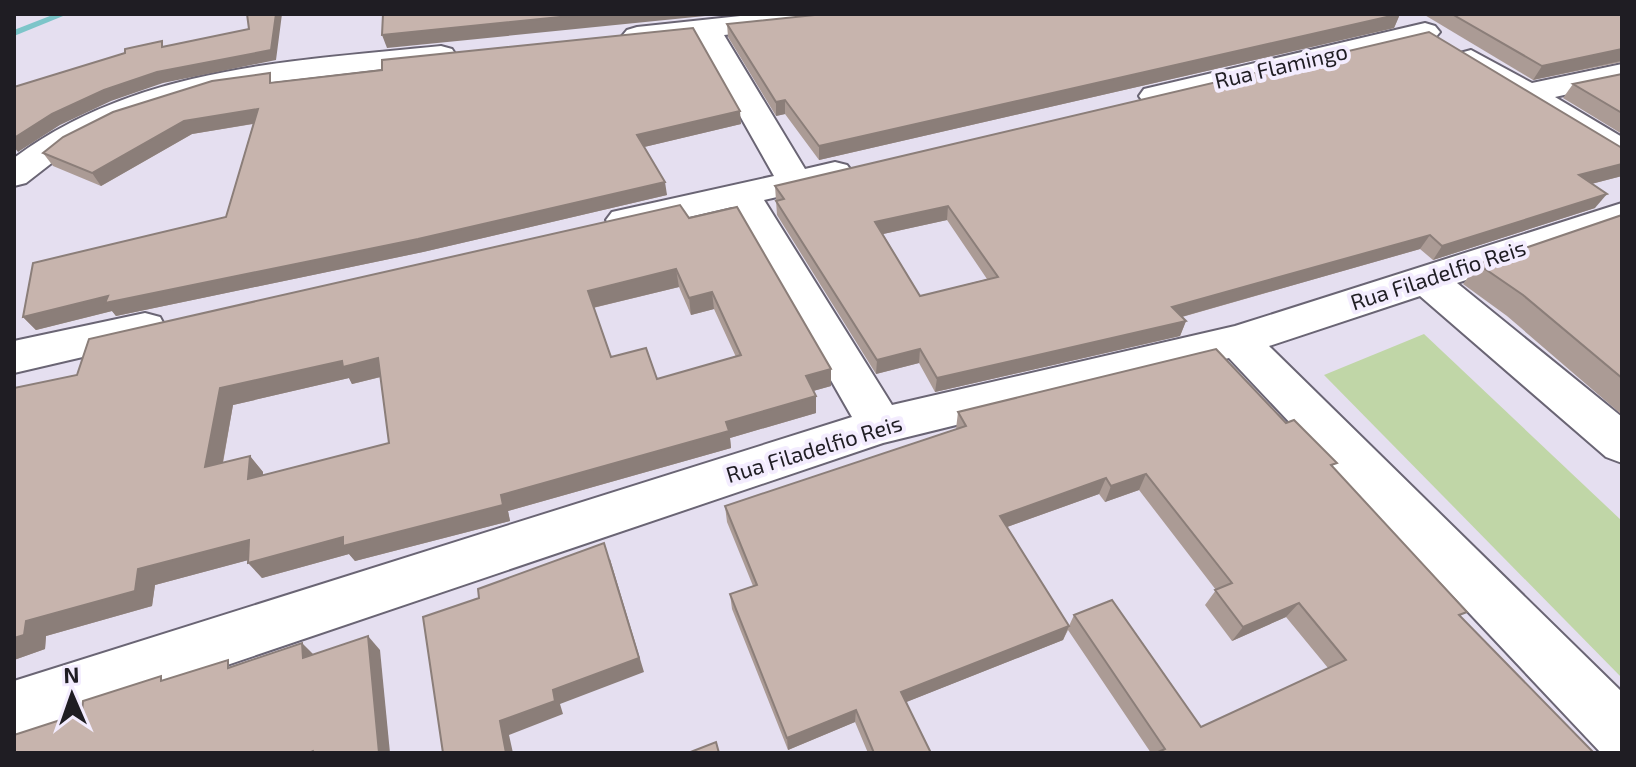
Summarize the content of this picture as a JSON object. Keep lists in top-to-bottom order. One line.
{"streets":{"street":["Rua Flamingo","Rua Filadelfio Reis"]},"north":"top"}
